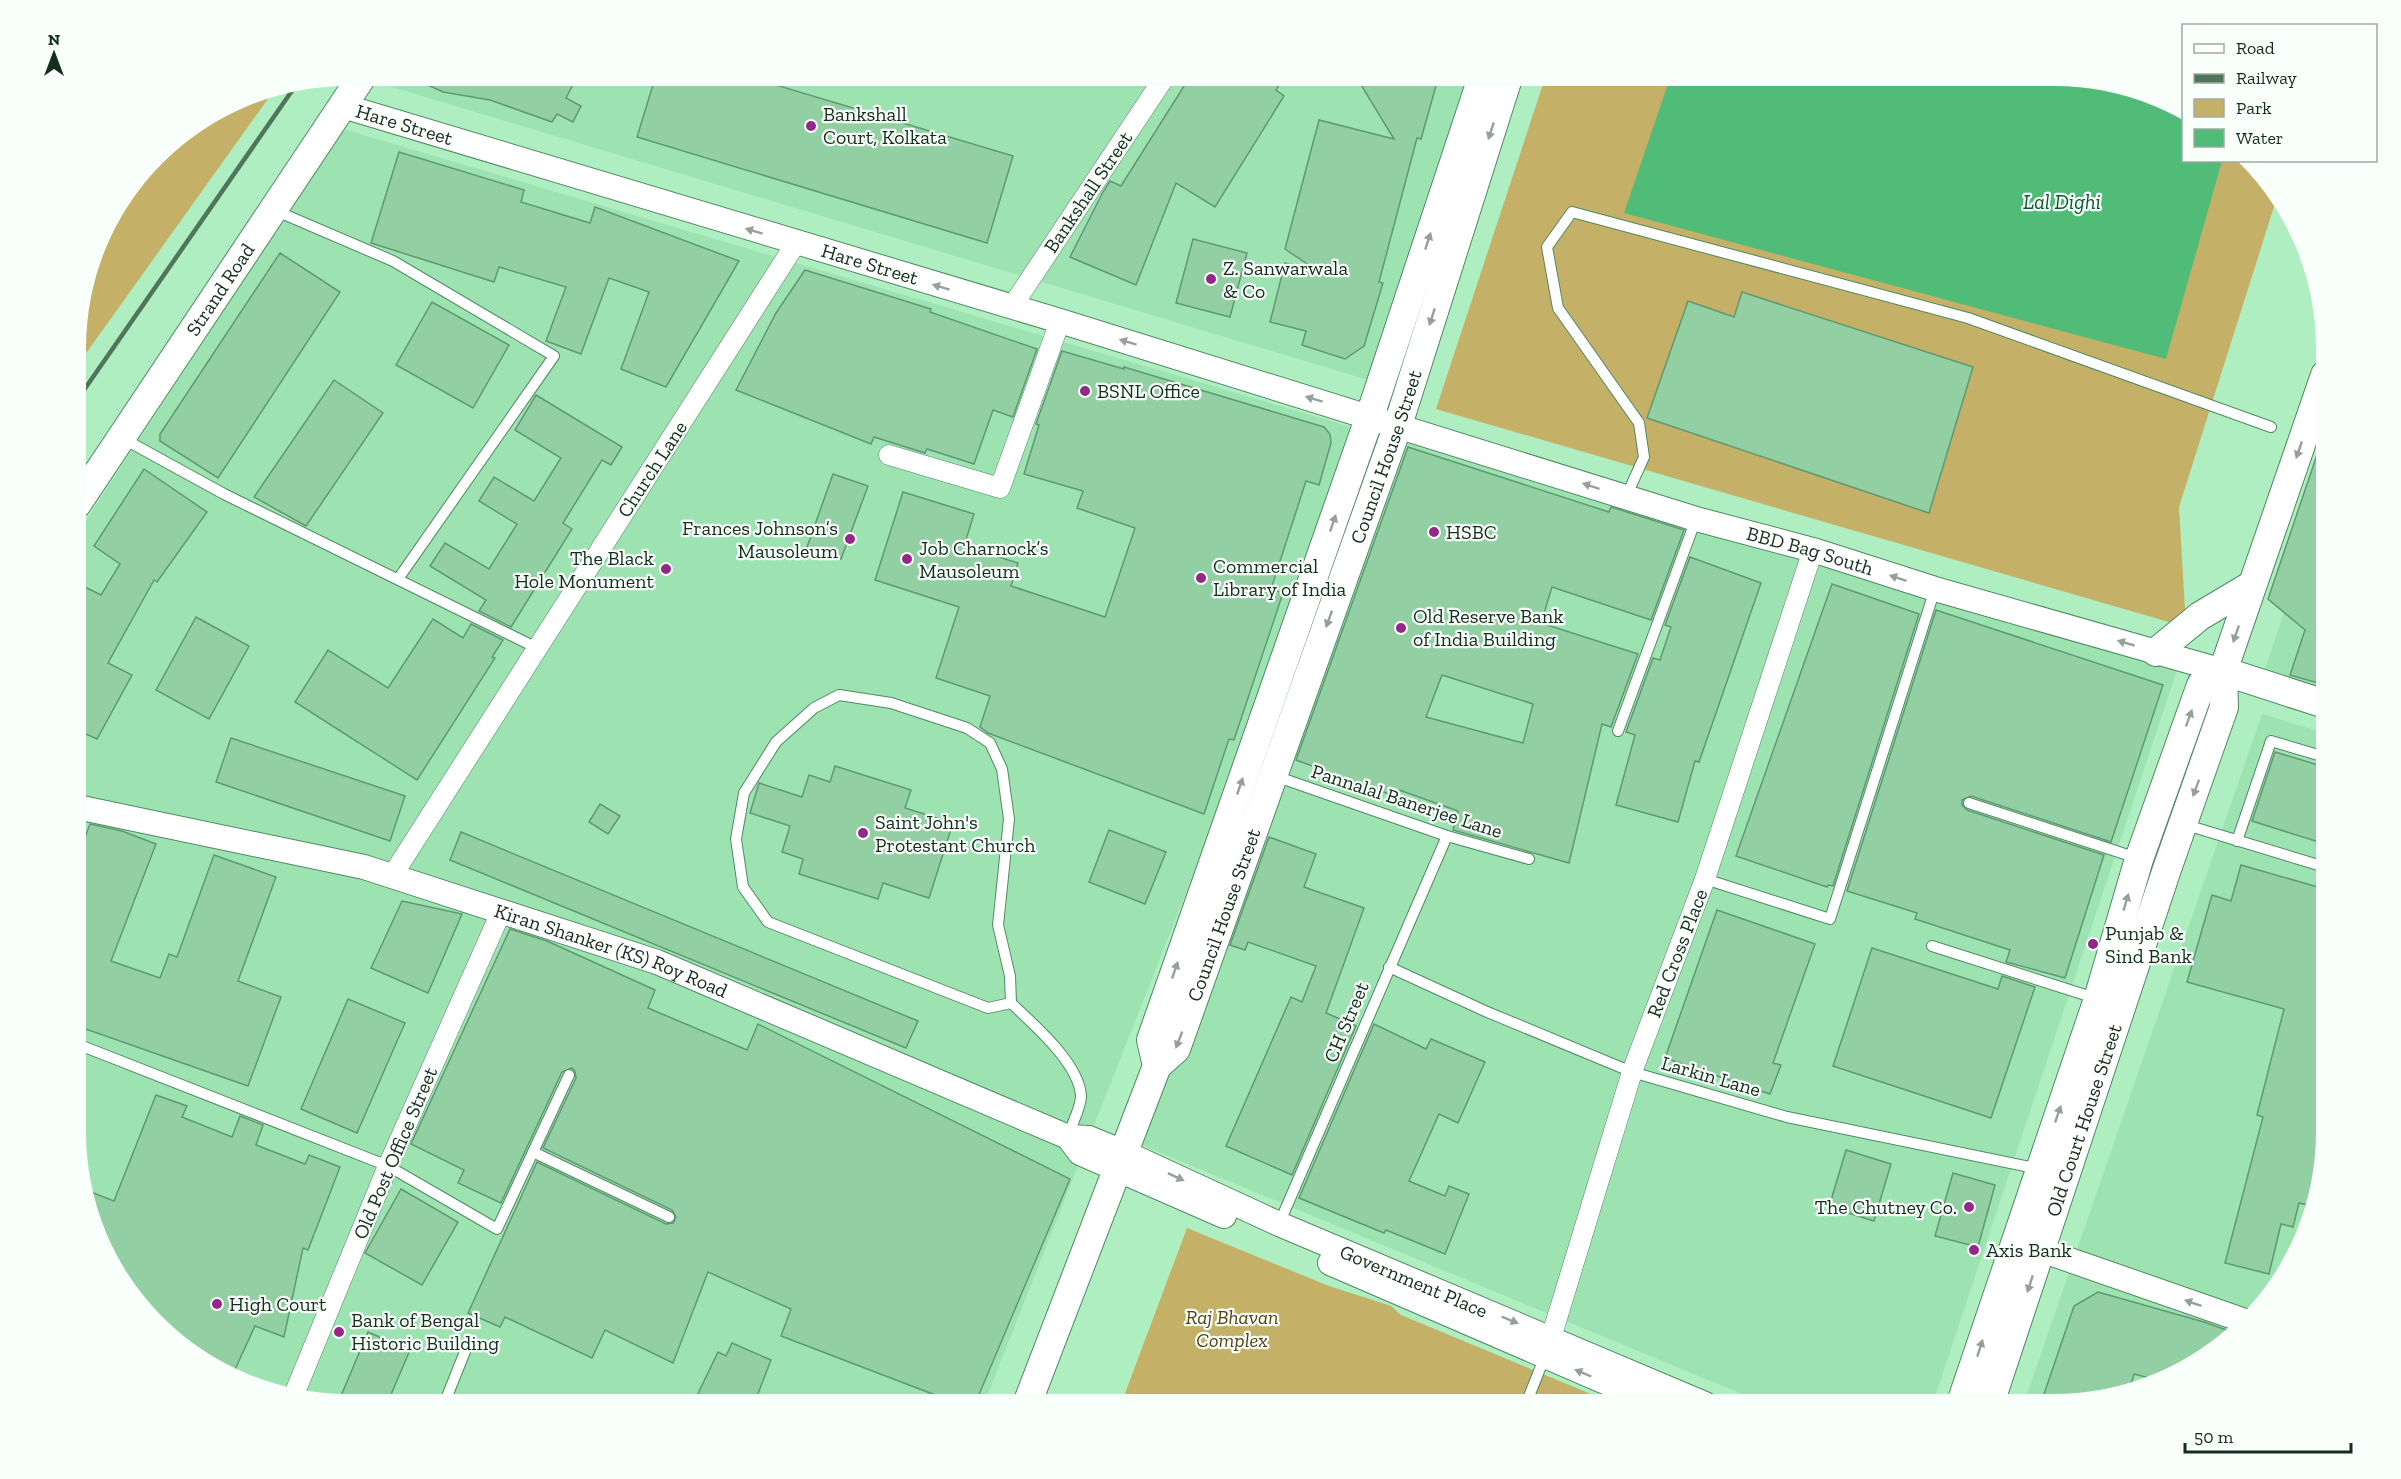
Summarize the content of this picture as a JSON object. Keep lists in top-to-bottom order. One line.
{"streets":{"main road":["Strand Road","Council House Street","Old Court House Street"],"street":["Hare Street","Bankshall Street","Church Lane","BBD Bag South","Kiran Shanker (KS) Roy Road","Red Cross Place","Old Post Office Street","Government Place"],"lane":["Pannalal Banerjee Lane","CH Street","Larkin Lane"]},"crossings":[["Hare Street","Bankshall Street"],["Hare Street","Strand Road"],["Hare Street","Council House Street"],["Hare Street","Church Lane"],["Hare Street","BBD Bag South"],["Council House Street","BBD Bag South"],["Council House Street","Pannalal Banerjee Lane"],["Council House Street","Government Place"],["Church Lane","Kiran Shanker (KS) Roy Road"],["BBD Bag South","Red Cross Place"],["Pannalal Banerjee Lane","CH Street"],["Kiran Shanker (KS) Roy Road","Old Post Office Street"],["Red Cross Place","Larkin Lane"],["Red Cross Place","Government Place"],["CH Street","Larkin Lane"],["CH Street","Government Place"]],"one_way":["Hare Street","BBD Bag South"],"water":["Lal Dighi"],"parks":["Raj Bhavan Complex"],"places":["Bankshall Court, Kolkata","Z. Sanwarwala & Co","BSNL Office","HSBC","Frances Johnson’s Mausoleum","Job Charnock’s Mausoleum","The Black Hole Monument","Commercial Library of India","Old Reserve Bank of India Building","Saint John's Protestant Church","Punjab & Sind Bank","The Chutney Co.","Axis Bank","High Court","Bank of Bengal Historic Building"],"legend":["Road","Railway","Park","Water"],"scale_bar":"50 m","north":"top"}
